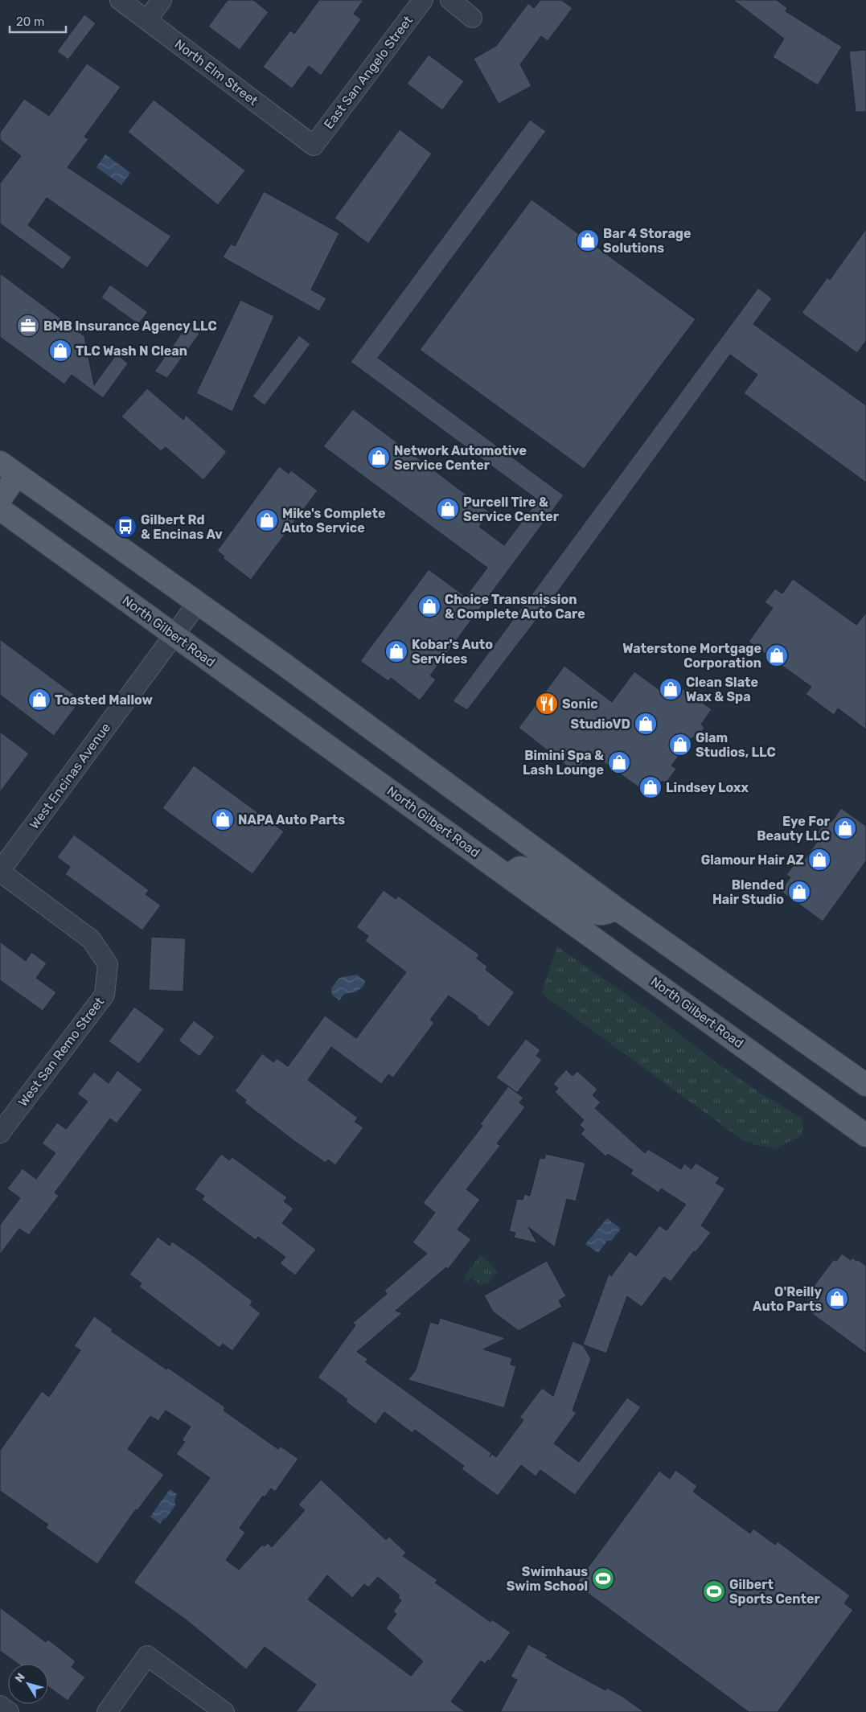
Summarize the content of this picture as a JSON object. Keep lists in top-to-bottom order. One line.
{"streets":{"main road":["North Gilbert Road"],"street":["North Elm Street","East San Angelo Street","West Encinas Avenue","West San Remo Street"]},"crossings":[["North Elm Street","East San Angelo Street"],["North Gilbert Road","West Encinas Avenue"],["West Encinas Avenue","West San Remo Street"]],"places":{"shop":["Bar 4 Storage Solutions","TLC Wash N Clean","Network Automotive Service Center","Purcell Tire & Service Center","Mike's Complete Auto Service","Choice Transmission & Complete Auto Care","Kobar's Auto Services","Waterstone Mortgage Corporation","Clean Slate Wax & Spa","Toasted Mallow","StudioVD","Glam Studios, LLC","Bimini Spa & Lash Lounge","Lindsey Loxx","NAPA Auto Parts","Eye For Beauty LLC","Glamour Hair AZ","Blended Hair Studio","O'Reilly Auto Parts"],"office":["BMB Insurance Agency LLC"],"bus stop":["Gilbert Rd & Encinas Av"],"restaurant":["Sonic"],"sports":["Swimhaus Swim School","Gilbert Sports Center"]},"scale_bar":"20 m","north":"top left"}
